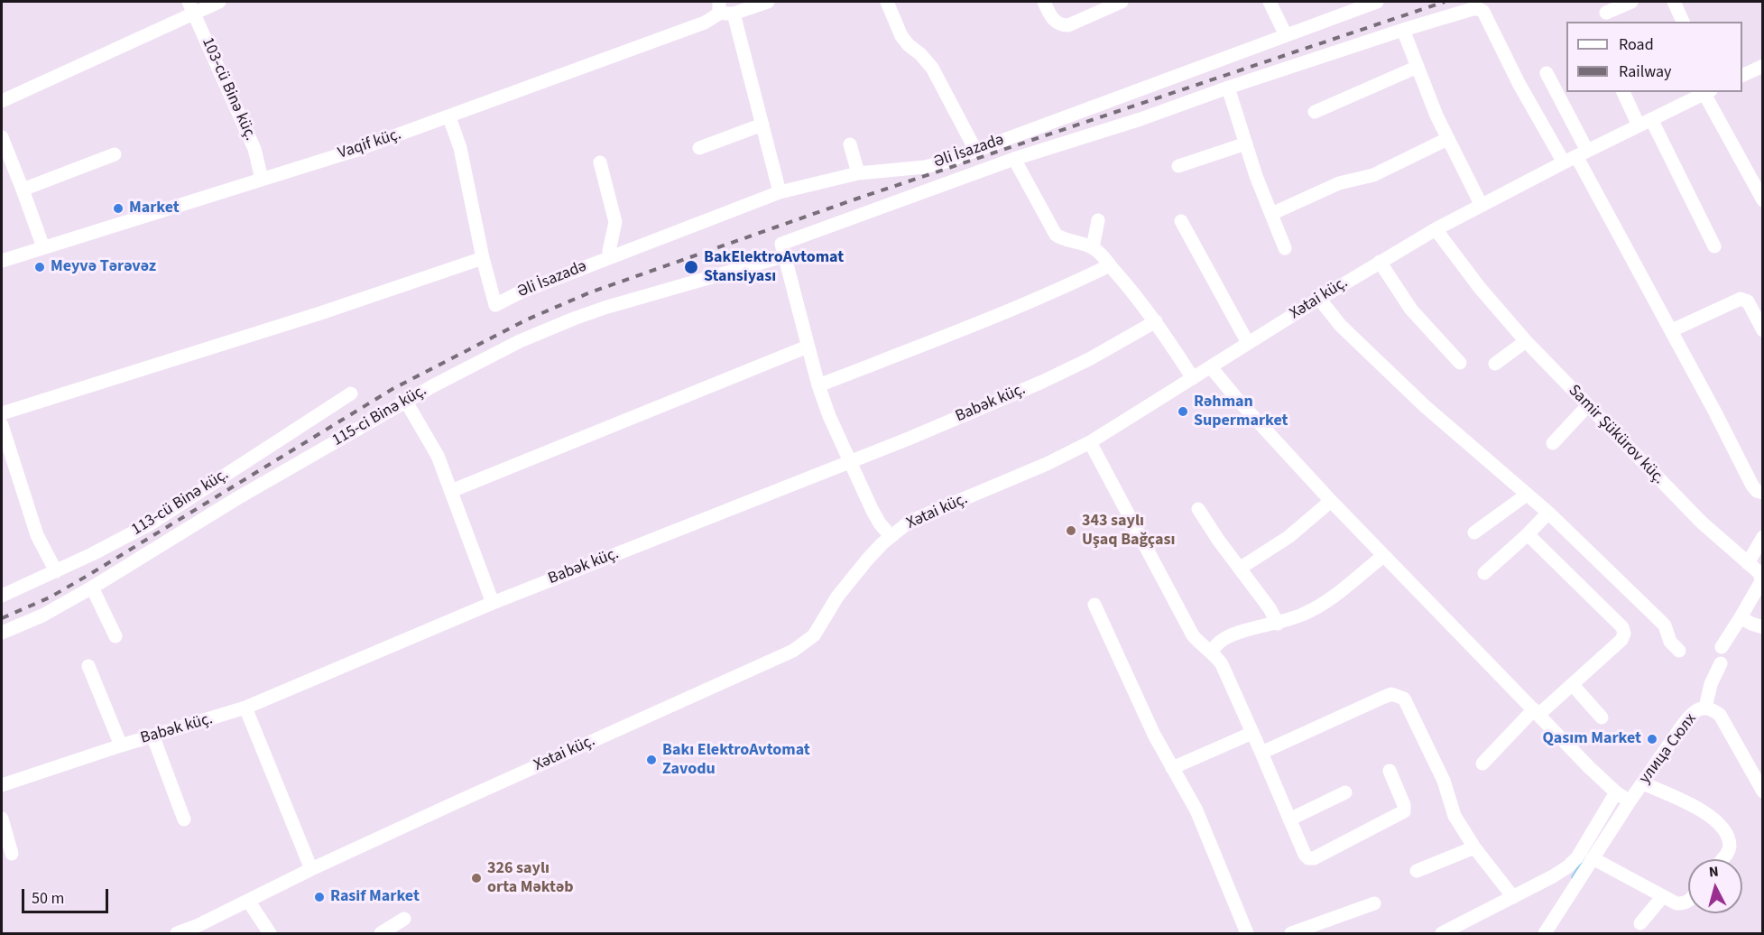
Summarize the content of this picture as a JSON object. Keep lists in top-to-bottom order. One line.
{"streets":{"street":["103-cü Binə küç.","Vaqif küç.","Əli İsazadə","Xətai küç.","Babək küç.","115-ci Binə küç.","Samir Şükürov küç.","113-cü Binə küç.","улица Сюлх"]},"crossings":[["103-cü Binə küç.","Vaqif küç."],["Xətai küç.","Samir Şükürov küç."]],"places":["Market","Meyvə Tərəvəz","BakElektroAvtomat Stansiyası","Rəhman Supermarket","343 saylı Uşaq Bağçası","Qasım Market","Bakı ElektroAvtomat Zavodu","326 saylı orta Məktəb","Rasif Market"],"legend":["Road","Railway"],"scale_bar":"50 m","north":"top"}
